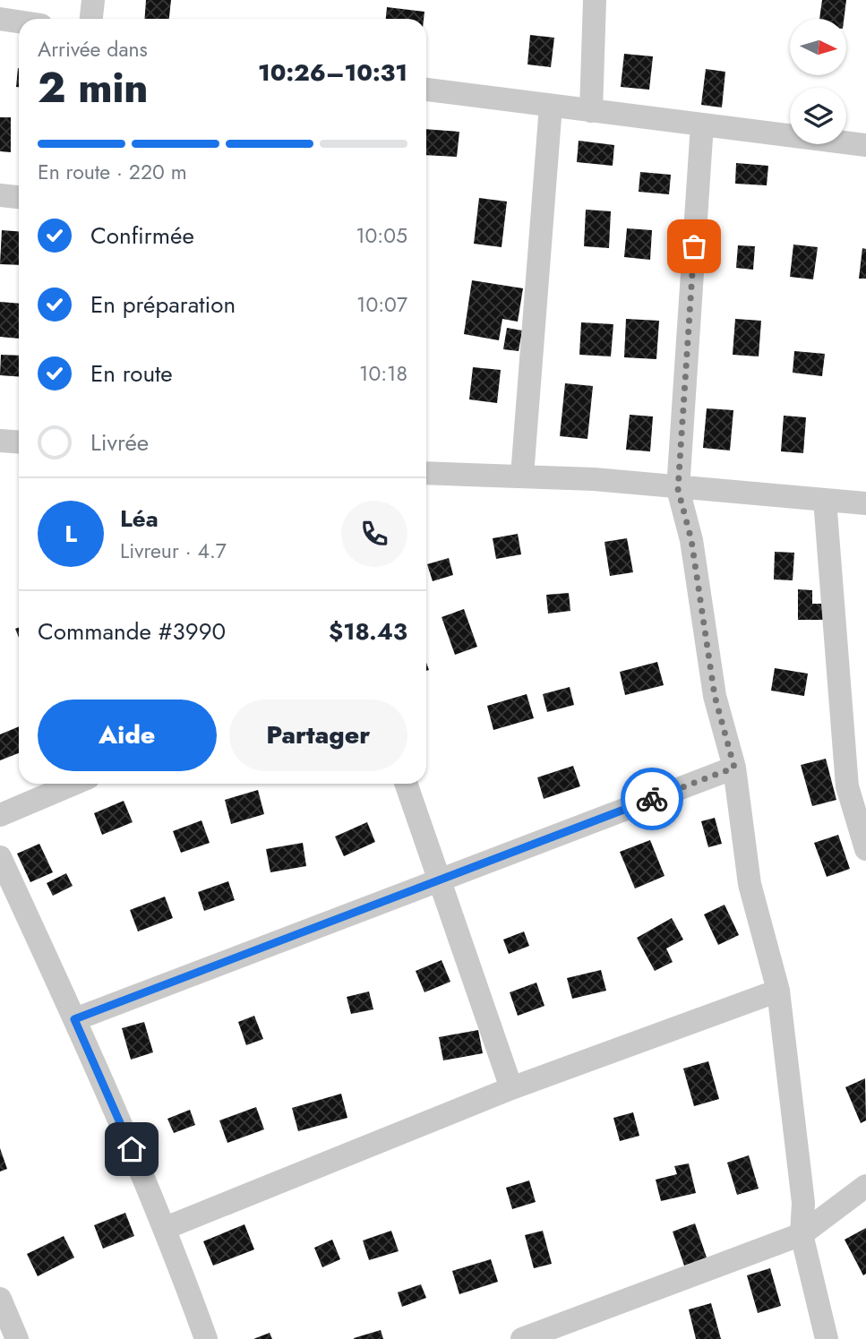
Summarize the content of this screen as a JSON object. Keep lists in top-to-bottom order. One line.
{"north":"right","page":{"heading":["2 min","Arrivée dans","10:26–10:31"],"panel":["Léa","Livreur · 4.7","Commande #3990","$18.43"],"bar":"En route · 220 m","list":[["Confirmée","10:05"],["En préparation","10:07"],["En route","10:18"],"Livrée"],"round":"L","buttons":["Aide","Partager"]}}
